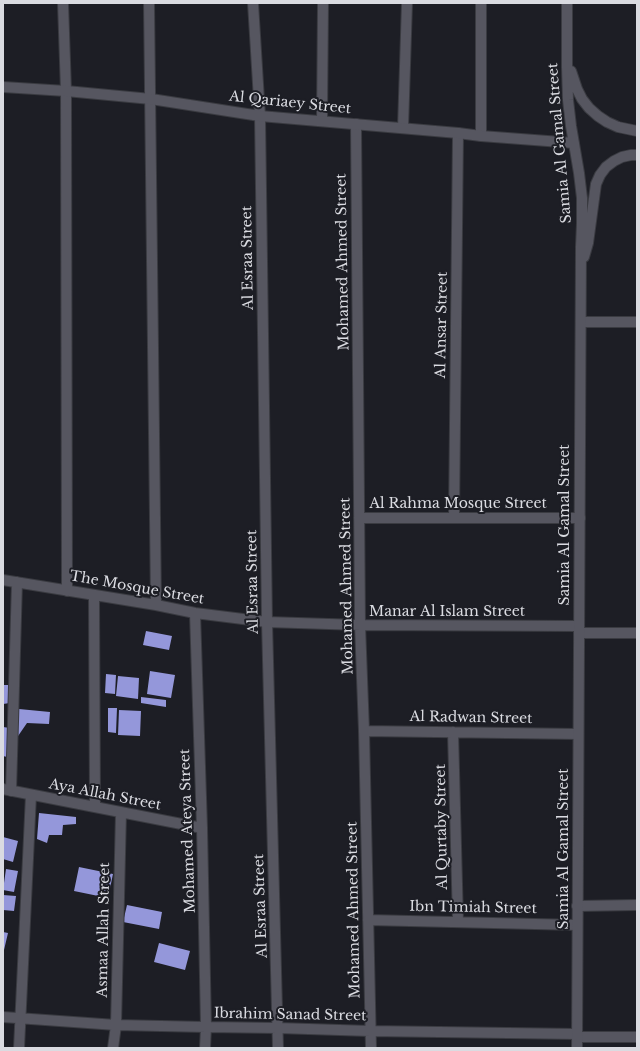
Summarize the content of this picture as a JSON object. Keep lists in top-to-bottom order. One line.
{"streets":{"street":["Al Qariaey Street","Samia Al Gamal Street","Al Esraa Street","Mohamed Ahmed Street","Al Ansar Street","Al Rahma Mosque Street","The Mosque Street","Manar Al Islam Street","Al Radwan Street","Aya Allah Street","Al Qurtaby Street","Mohamed Ateya Street","Ibn Timiah Street","Asmaa Allah Street","Ibrahim Sanad Street"]},"crossings":[["Al Qariaey Street","Samia Al Gamal Street"],["Al Qariaey Street","Al Esraa Street"],["Al Qariaey Street","Mohamed Ahmed Street"],["Al Qariaey Street","Al Ansar Street"],["Samia Al Gamal Street","Al Rahma Mosque Street"],["Samia Al Gamal Street","Manar Al Islam Street"],["Samia Al Gamal Street","Al Radwan Street"],["Samia Al Gamal Street","Ibn Timiah Street"],["Samia Al Gamal Street","Ibrahim Sanad Street"],["Al Esraa Street","The Mosque Street"],["Al Esraa Street","Manar Al Islam Street"],["Al Esraa Street","Ibrahim Sanad Street"],["Mohamed Ahmed Street","Al Rahma Mosque Street"],["Mohamed Ahmed Street","Manar Al Islam Street"],["Mohamed Ahmed Street","Al Radwan Street"],["Mohamed Ahmed Street","Ibn Timiah Street"],["Mohamed Ahmed Street","Ibrahim Sanad Street"],["Al Ansar Street","Al Rahma Mosque Street"],["The Mosque Street","Manar Al Islam Street"],["The Mosque Street","Mohamed Ateya Street"],["Al Radwan Street","Al Qurtaby Street"],["Aya Allah Street","Mohamed Ateya Street"],["Aya Allah Street","Asmaa Allah Street"],["Al Qurtaby Street","Ibn Timiah Street"],["Mohamed Ateya Street","Ibrahim Sanad Street"],["Asmaa Allah Street","Ibrahim Sanad Street"]]}
